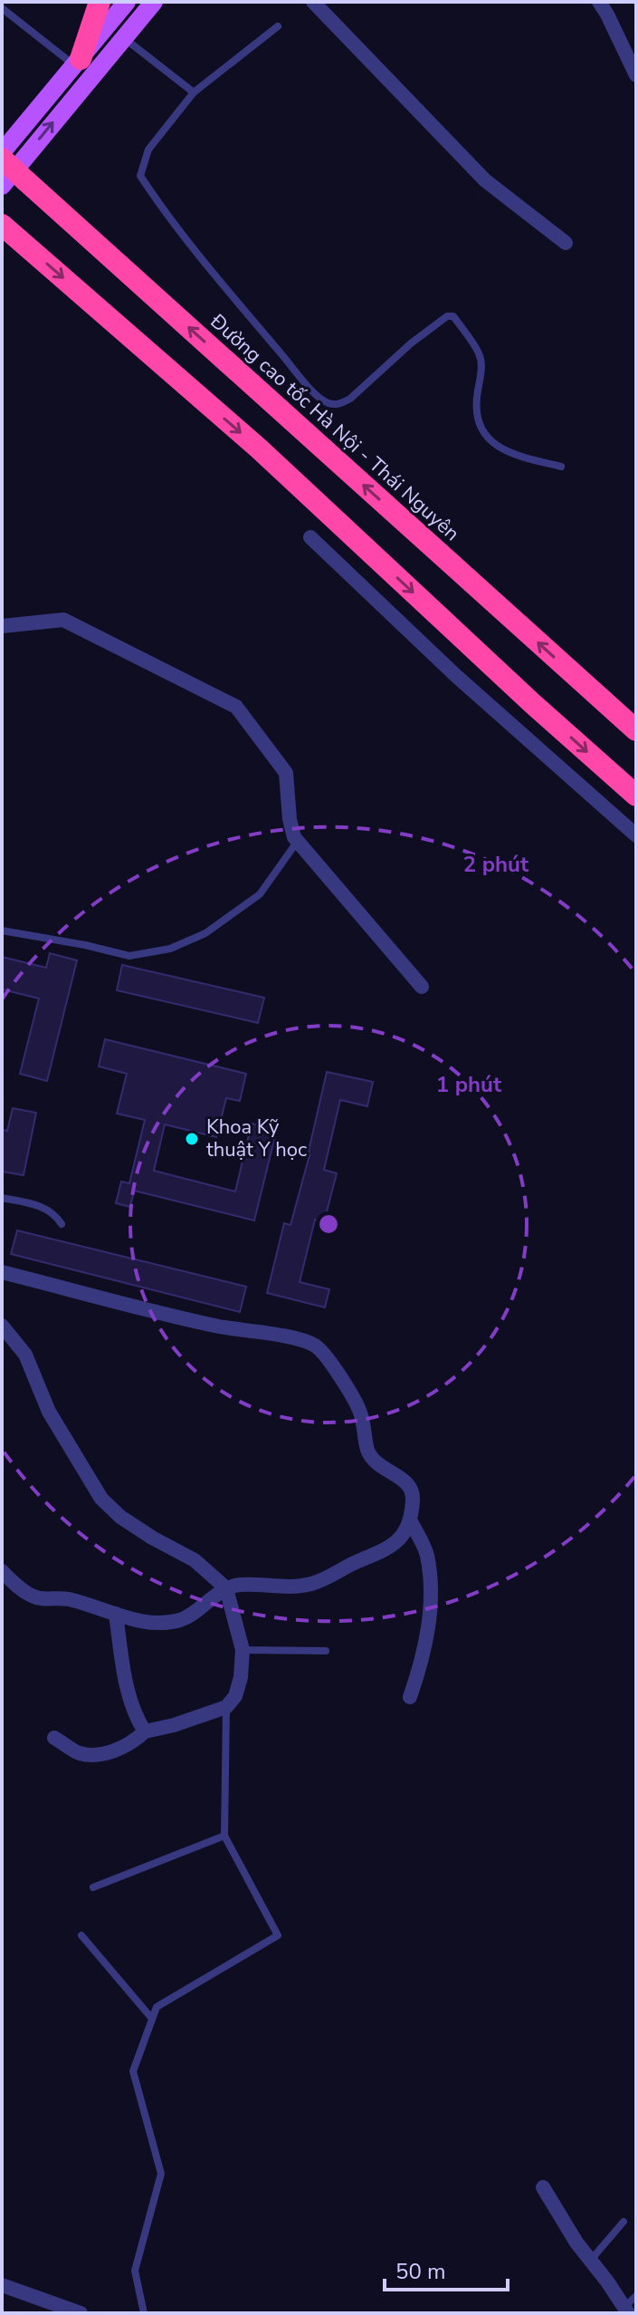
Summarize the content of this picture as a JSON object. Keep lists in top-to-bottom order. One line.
{"streets":{"highway":["Đường cao tốc Hà Nội - Thái Nguyên"]},"places":["Khoa Kỹ thuật Y học"],"scale_bar":"50 m","rings":["2 phút","1 phút"]}
